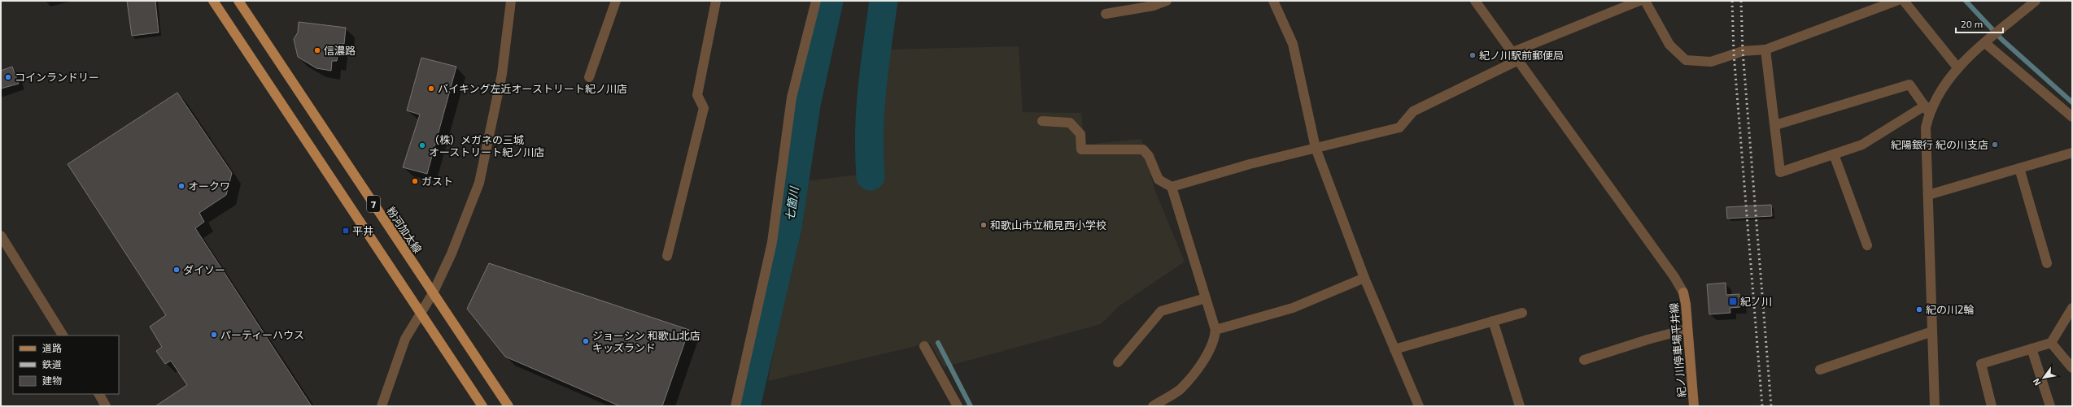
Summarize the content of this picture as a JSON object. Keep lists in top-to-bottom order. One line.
{"streets":{"main road":["7","粉河加太線","紀ノ川停車場平井線"]},"water":["七箇川"],"places":{"other":["信濃路","紀ノ川駅前郵便局","コインランドリー","バイキング左近オーストリート紀ノ川店","紀陽銀行 紀の川支店","（株）メガネの三城 オーストリート紀ノ川店","ガスト","オークワ","和歌山市立楠見西小学校","ダイソー","紀の川2輪","パーティーハウス","ジョーシン 和歌山北店 キッズランド"],"transit":["平井","紀ノ川"]},"legend":["道路","鉄道","建物"],"scale_bar":"20 m","north":"bottom left"}
